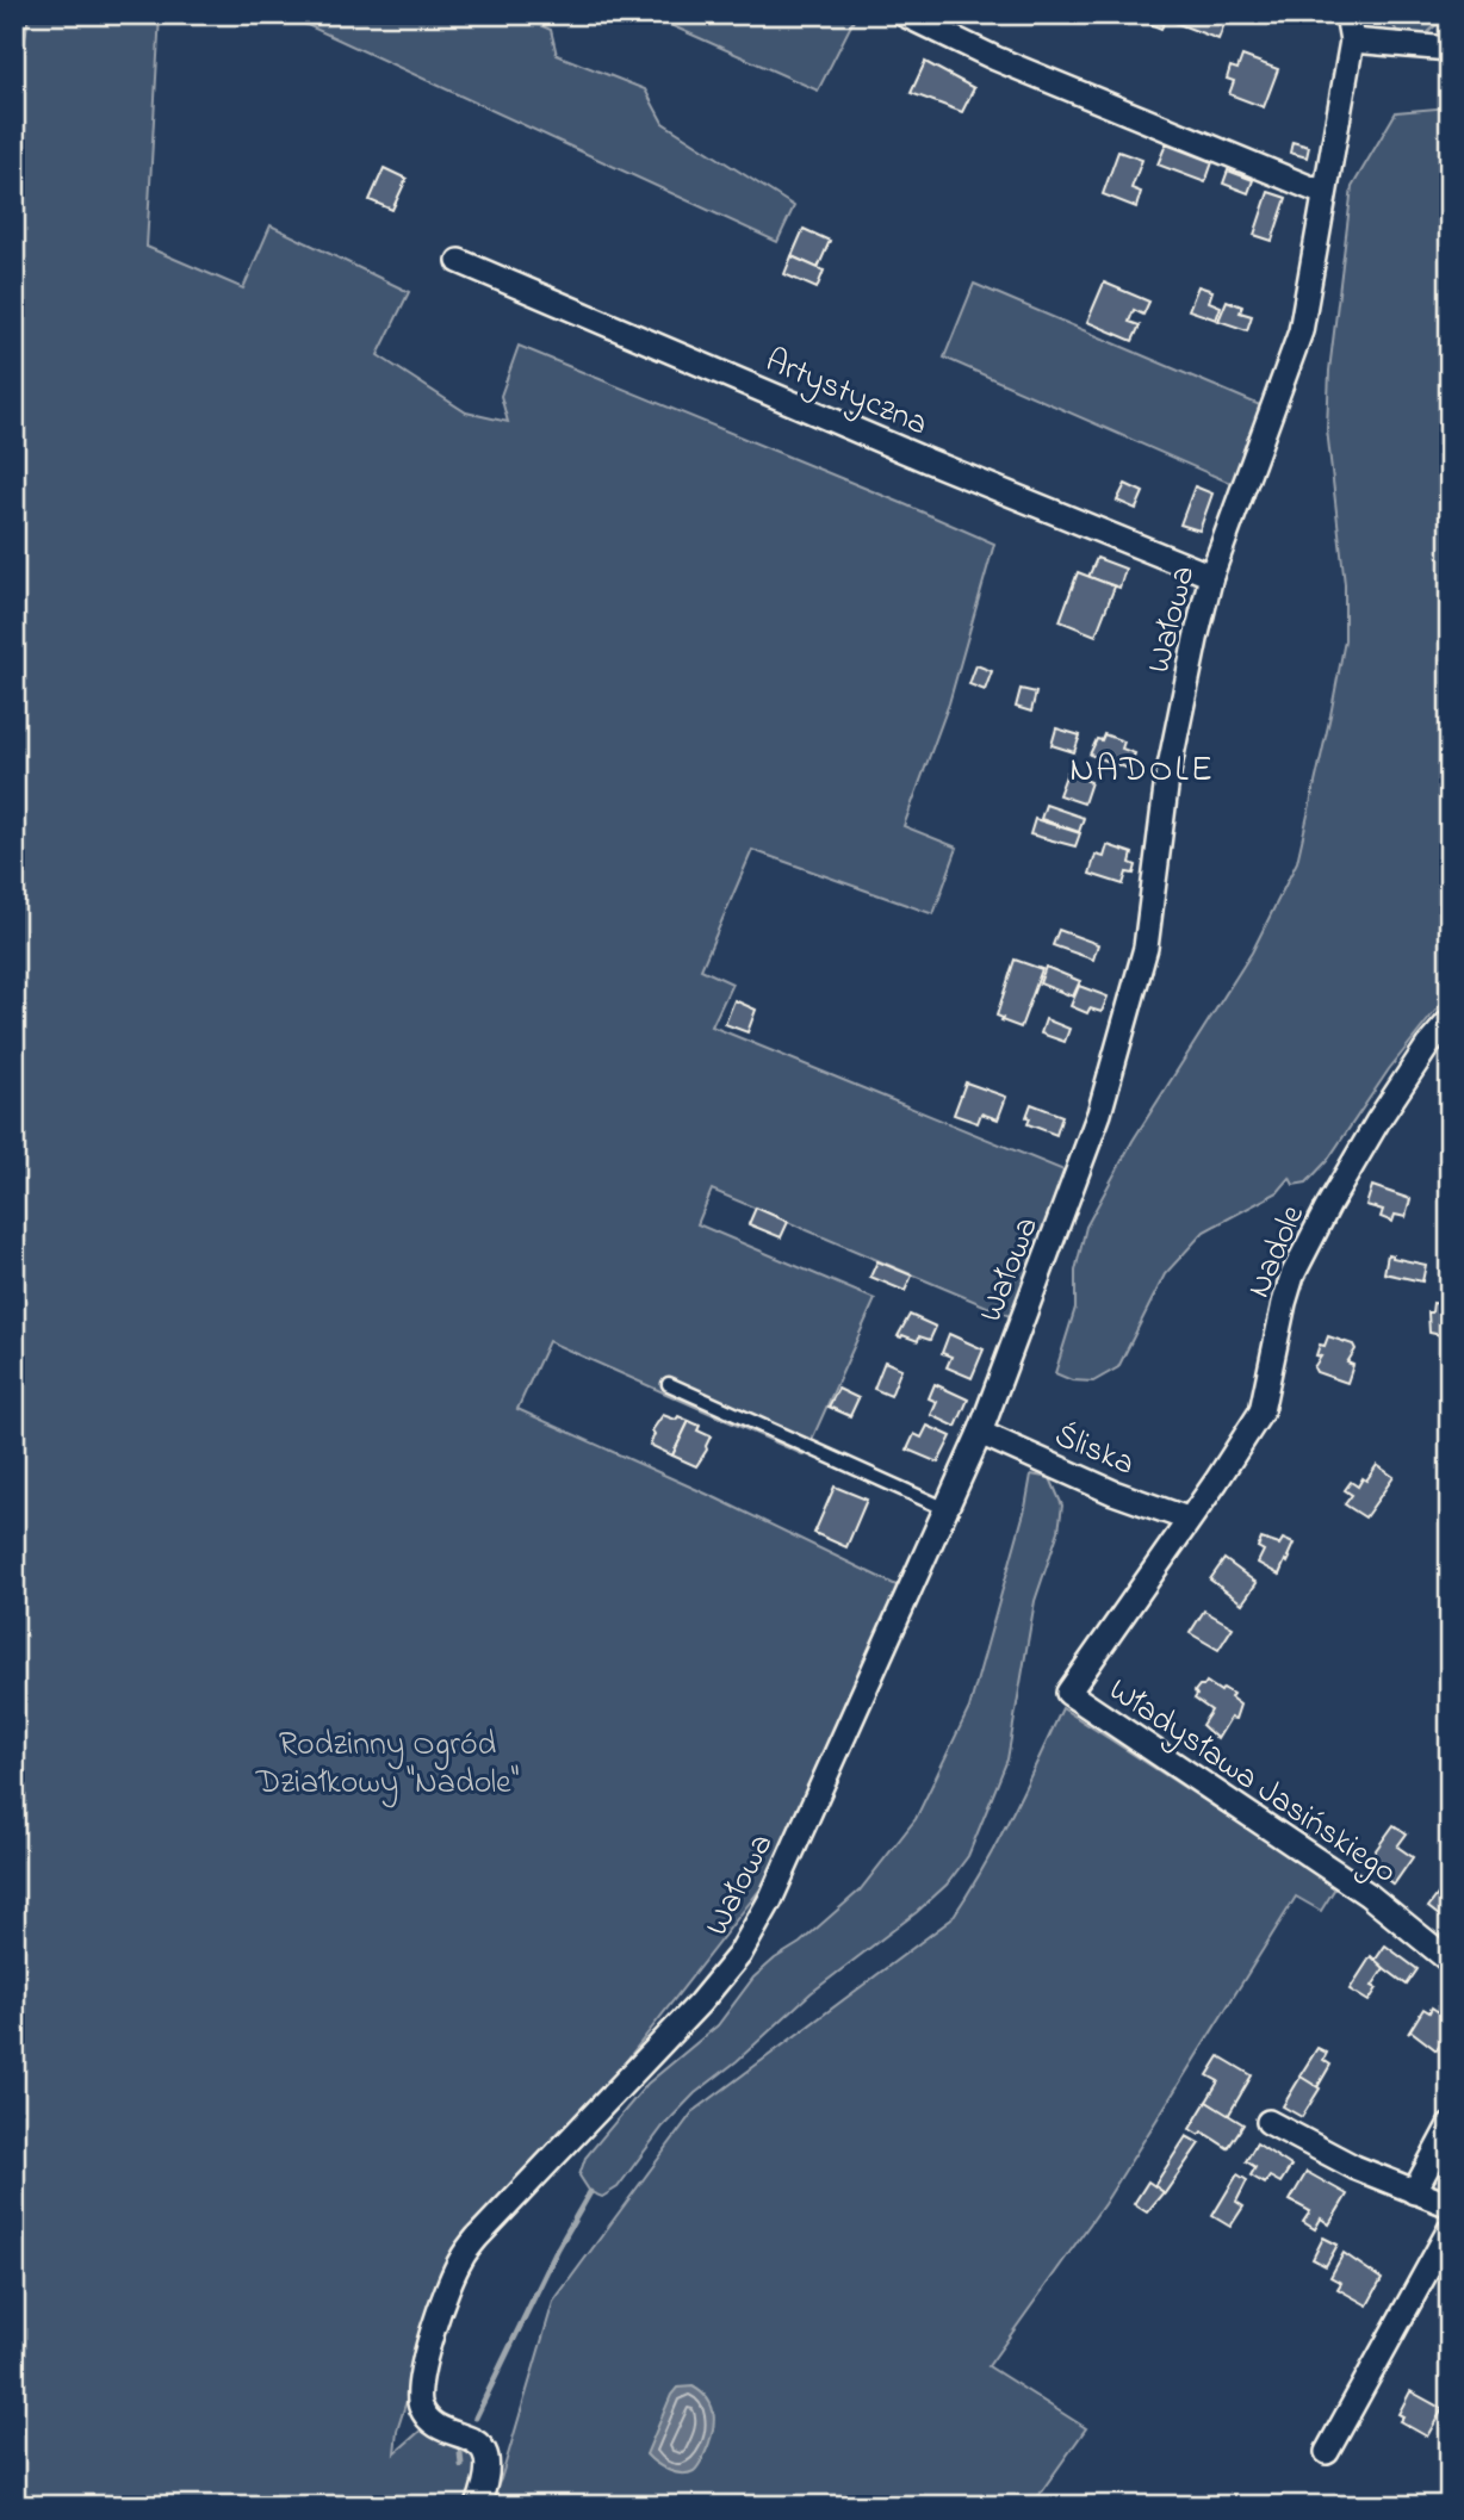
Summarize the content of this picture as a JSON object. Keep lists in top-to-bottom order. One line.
{"streets":{"street":["Artystyczna","Wałowa","Nadole","Śliska","Władysława Jasińskiego"]},"crossings":[["Artystyczna","Wałowa"],["Wałowa","Śliska"],["Nadole","Śliska"],["Nadole","Władysława Jasińskiego"],["Śliska","Władysława Jasińskiego"]],"districts":["NADOLE"],"parks":["Rodzinny Ogród Działkowy \"Nadole\""]}
